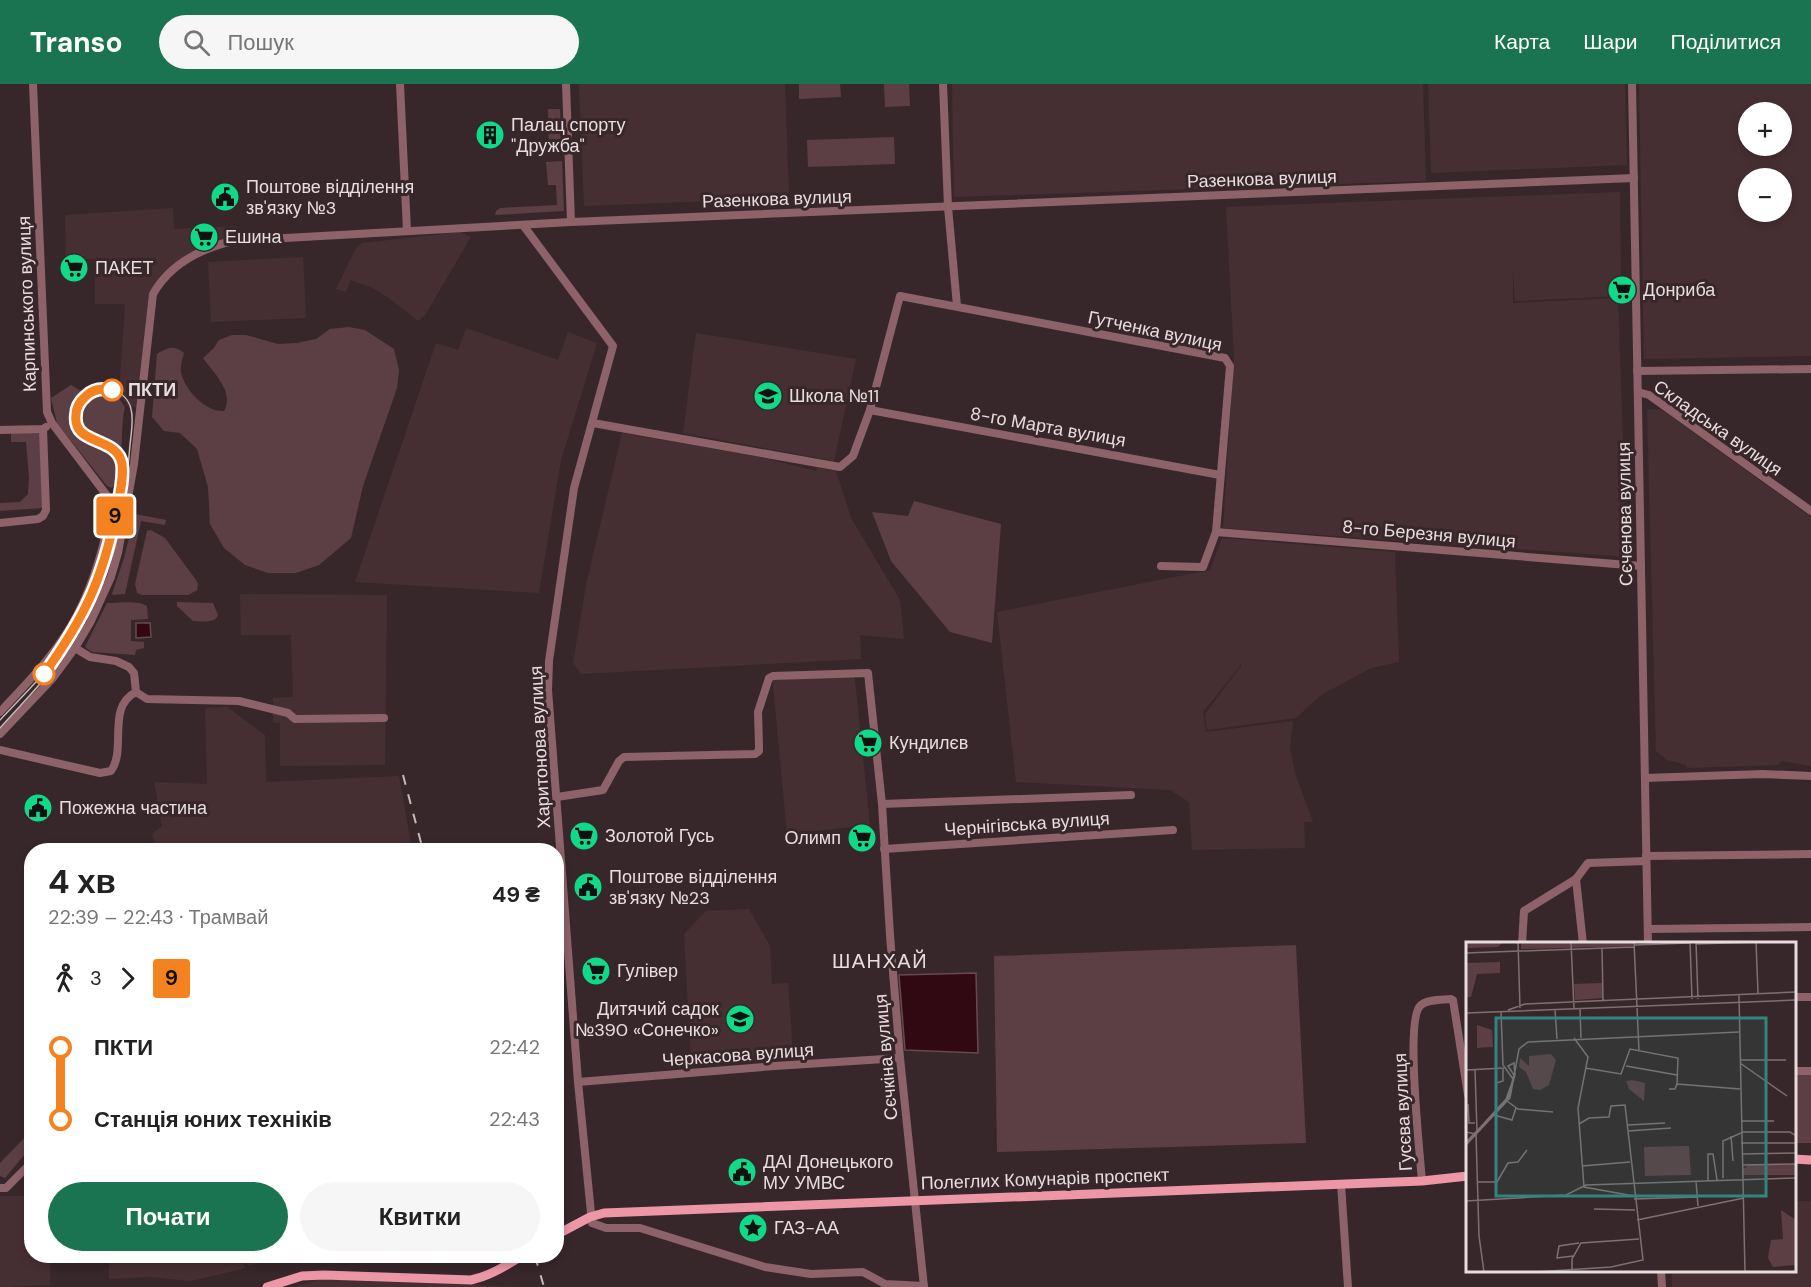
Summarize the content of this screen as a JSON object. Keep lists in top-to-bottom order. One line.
{"streets":{"main road":["Полеглих Комунарів проспект"],"street":["Разенкова вулиця","Карпинського вулиця","Гутченка вулиця","8-го Марта вулиця","Складська вулиця","Сєченова вулиця","8-го Березня вулиця","Харитонова вулиця","Чернігівська вулиця","Черкасова вулиця","Сєчкіна вулиця","Гусєва вулиця"]},"crossings":[["Разенкова вулиця","Сєченова вулиця"],["Разенкова вулиця","Харитонова вулиця"],["Гутченка вулиця","8-го Марта вулиця"],["Гутченка вулиця","8-го Березня вулиця"],["Складська вулиця","Сєченова вулиця"],["Сєченова вулиця","8-го Березня вулиця"],["Харитонова вулиця","Черкасова вулиця"],["Харитонова вулиця","Сєчкіна вулиця"],["Харитонова вулиця","Полеглих Комунарів проспект"],["Чернігівська вулиця","Сєчкіна вулиця"],["Черкасова вулиця","Сєчкіна вулиця"],["Сєчкіна вулиця","Полеглих Комунарів проспект"],["Гусєва вулиця","Полеглих Комунарів проспект"]],"districts":["ШАНХАЙ"],"places":{"building":["Палац спорту \"Дружба\""],"public building":["Поштове відділення зв'язку №3","Пожежна частина","Поштове відділення зв'язку №23","ДАІ Донецького МУ УМВС"],"supermarket":["Ешина","ПАКЕТ","Донриба","Кундилєв","Золотой Гусь","Олимп","Гулівер"],"other":["ПКТИ"],"school or university":["Школа №11","Дитячий садок №390 «Сонечко»"],"place":["ГАЗ-АА"]},"lines":["tram line 9"],"page":{"header":"Transo","search":"Пошук","nav":["Карта","Шари","Поділитися"],"on_map":"9","map_buttons":["+","−"],"heading":["4 хв","22:39 – 22:43 · Трамвай","49 ₴"],"legs":["3","9"],"list":[{"name":"ПКТИ","value":"22:42"},{"name":"Станція юних техніків","value":"22:43"}],"buttons":["Почати","Квитки"]}}
